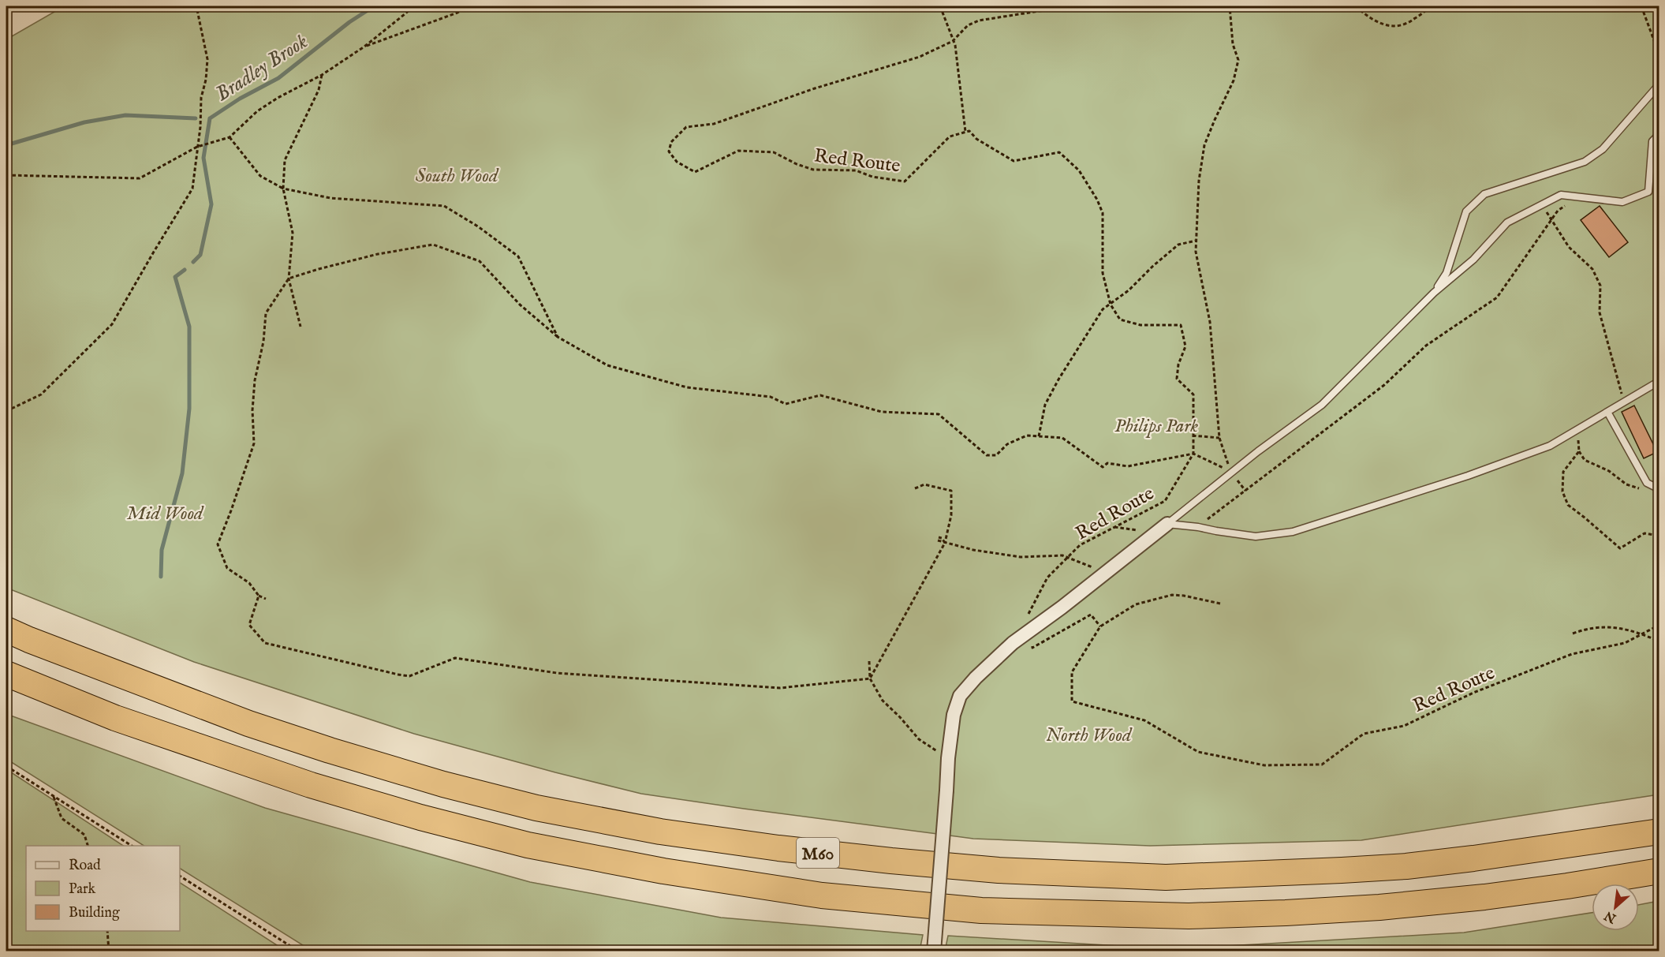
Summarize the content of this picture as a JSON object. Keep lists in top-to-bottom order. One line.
{"streets":{"highway":["M60"],"path":["Red Route"]},"water":["Bradley Brook"],"parks":["South Wood","Philips Park","Mid Wood","North Wood"],"legend":["Road","Park","Building"],"north":"bottom left"}
